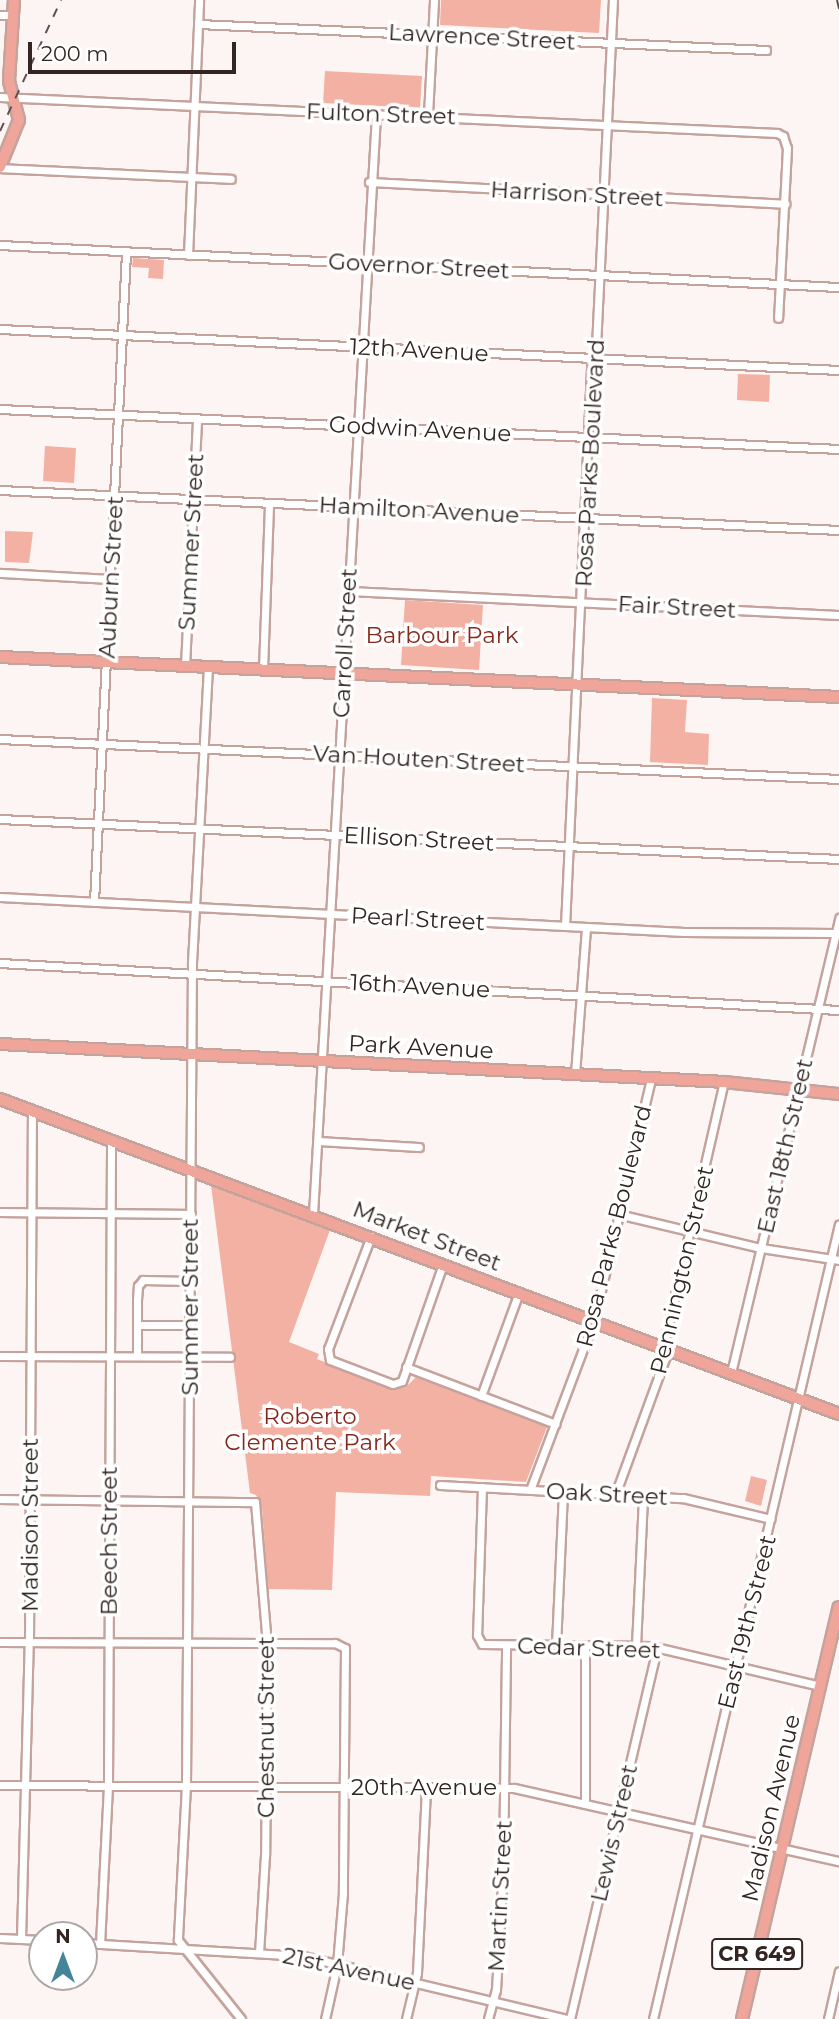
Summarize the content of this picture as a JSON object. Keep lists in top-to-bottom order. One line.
{"streets":{"main road":["Park Avenue","Market Street","Madison Avenue","CR 649"],"street":["Lawrence Street","Fulton Street","Harrison Street","Governor Street","12th Avenue","Godwin Avenue","Rosa Parks Boulevard","Hamilton Avenue","Summer Street","Auburn Street","Fair Street","Carroll Street","Van Houten Street","Ellison Street","Pearl Street","16th Avenue","East 18th Street","Pennington Street","Oak Street","Madison Street","Beech Street","East 19th Street","Cedar Street","Chestnut Street","20th Avenue","Lewis Street","Martin Street","21st Avenue"]},"crossings":[["Lawrence Street","Rosa Parks Boulevard"],["Fulton Street","Harrison Street"],["Fulton Street","Rosa Parks Boulevard"],["Fulton Street","Carroll Street"],["Harrison Street","Rosa Parks Boulevard"],["Harrison Street","Carroll Street"],["Governor Street","Rosa Parks Boulevard"],["Governor Street","Auburn Street"],["Governor Street","Carroll Street"],["12th Avenue","Rosa Parks Boulevard"],["12th Avenue","Auburn Street"],["12th Avenue","Carroll Street"],["Godwin Avenue","Rosa Parks Boulevard"],["Godwin Avenue","Summer Street"],["Godwin Avenue","Auburn Street"],["Godwin Avenue","Carroll Street"],["Rosa Parks Boulevard","Hamilton Avenue"],["Rosa Parks Boulevard","Fair Street"],["Rosa Parks Boulevard","Van Houten Street"],["Rosa Parks Boulevard","Ellison Street"],["Rosa Parks Boulevard","Pearl Street"],["Rosa Parks Boulevard","Park Avenue"],["Rosa Parks Boulevard","Market Street"],["Rosa Parks Boulevard","Oak Street"],["Hamilton Avenue","Summer Street"],["Hamilton Avenue","Auburn Street"],["Hamilton Avenue","Carroll Street"],["Summer Street","Van Houten Street"],["Summer Street","Ellison Street"],["Summer Street","Pearl Street"],["Summer Street","16th Avenue"],["Summer Street","Park Avenue"],["Summer Street","Market Street"],["Summer Street","Chestnut Street"],["Summer Street","20th Avenue"],["Summer Street","21st Avenue"],["Auburn Street","Van Houten Street"],["Auburn Street","Ellison Street"],["Auburn Street","Pearl Street"],["Fair Street","Carroll Street"],["Carroll Street","Van Houten Street"],["Carroll Street","Ellison Street"],["Carroll Street","Pearl Street"],["Carroll Street","16th Avenue"],["Carroll Street","Park Avenue"],["Carroll Street","Market Street"],["Pearl Street","East 18th Street"],["16th Avenue","East 18th Street"],["Park Avenue","East 18th Street"],["Park Avenue","Pennington Street"],["East 18th Street","Market Street"],["Market Street","Pennington Street"],["Market Street","Madison Street"],["Market Street","Beech Street"],["Market Street","East 19th Street"],["Pennington Street","Oak Street"],["Oak Street","East 19th Street"],["Oak Street","Cedar Street"],["Madison Street","20th Avenue"],["Beech Street","20th Avenue"],["Beech Street","21st Avenue"],["East 19th Street","Cedar Street"],["East 19th Street","20th Avenue"],["Cedar Street","Madison Avenue"],["Cedar Street","Lewis Street"],["Cedar Street","Martin Street"],["Chestnut Street","20th Avenue"],["Chestnut Street","21st Avenue"],["20th Avenue","Madison Avenue"],["20th Avenue","Lewis Street"],["20th Avenue","Martin Street"],["Lewis Street","21st Avenue"],["Martin Street","21st Avenue"]],"parks":["Barbour Park","Roberto Clemente Park"],"scale_bar":"200 m","north":"top"}
